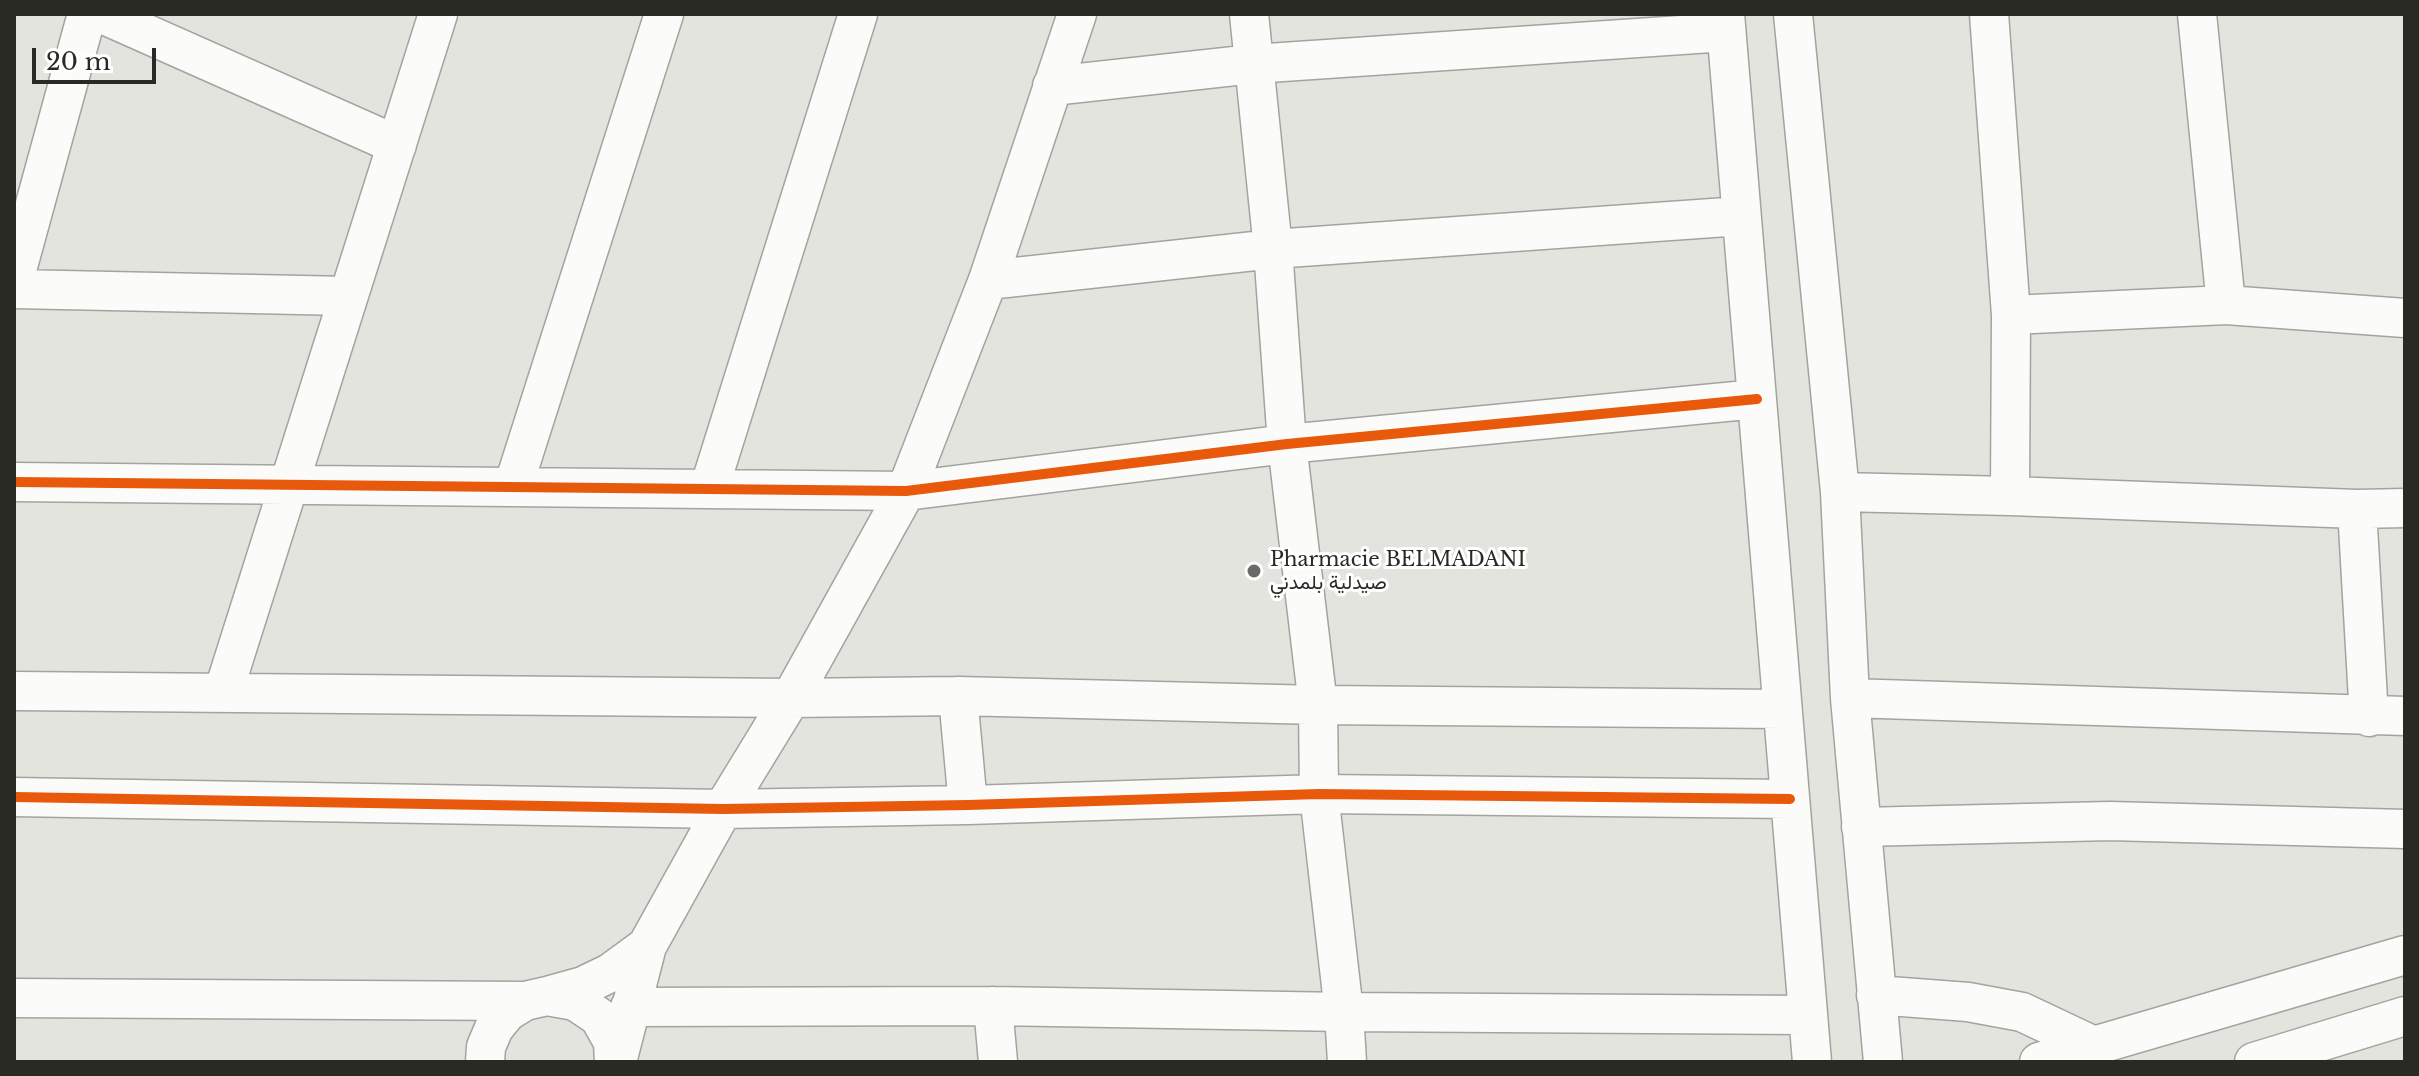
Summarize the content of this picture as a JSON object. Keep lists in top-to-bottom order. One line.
{"places":["Pharmacie BELMADANI صيدلية بلمدني"],"scale_bar":"20 m"}
